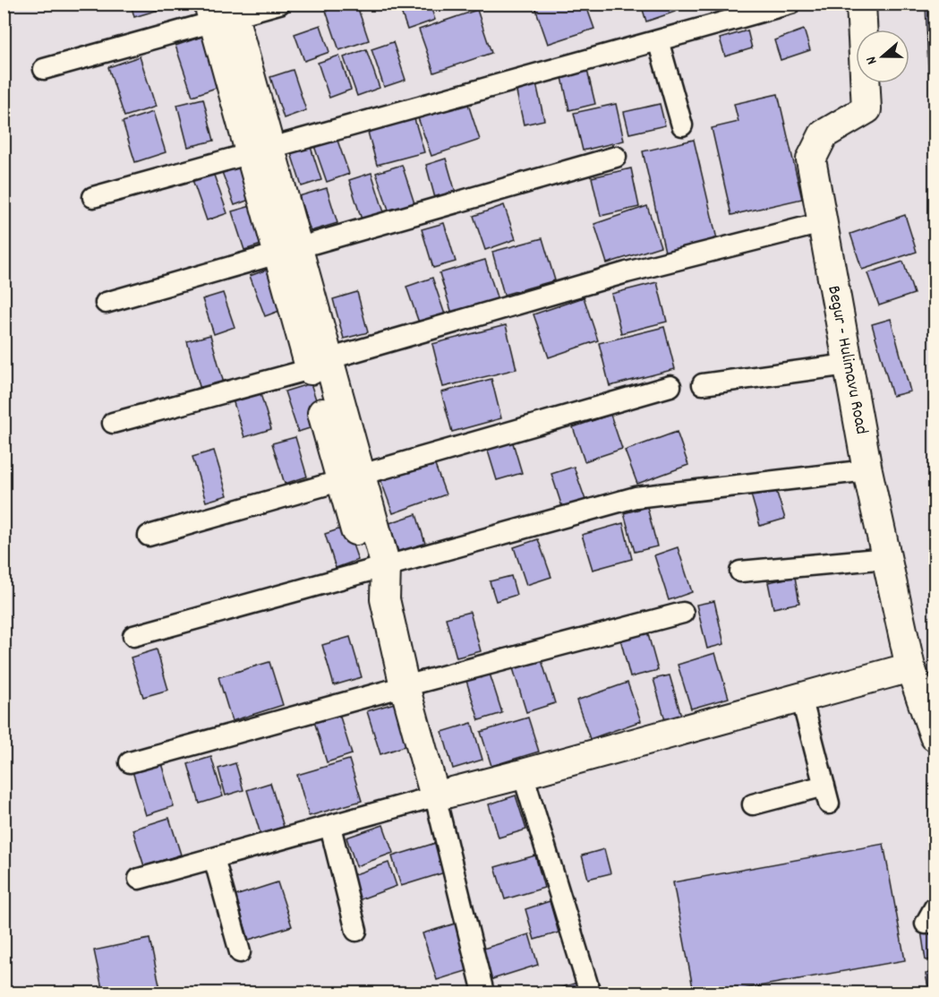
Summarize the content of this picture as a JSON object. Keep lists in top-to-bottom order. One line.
{"streets":{"street":["Begur - Hulimavu Road"]},"north":"left"}
